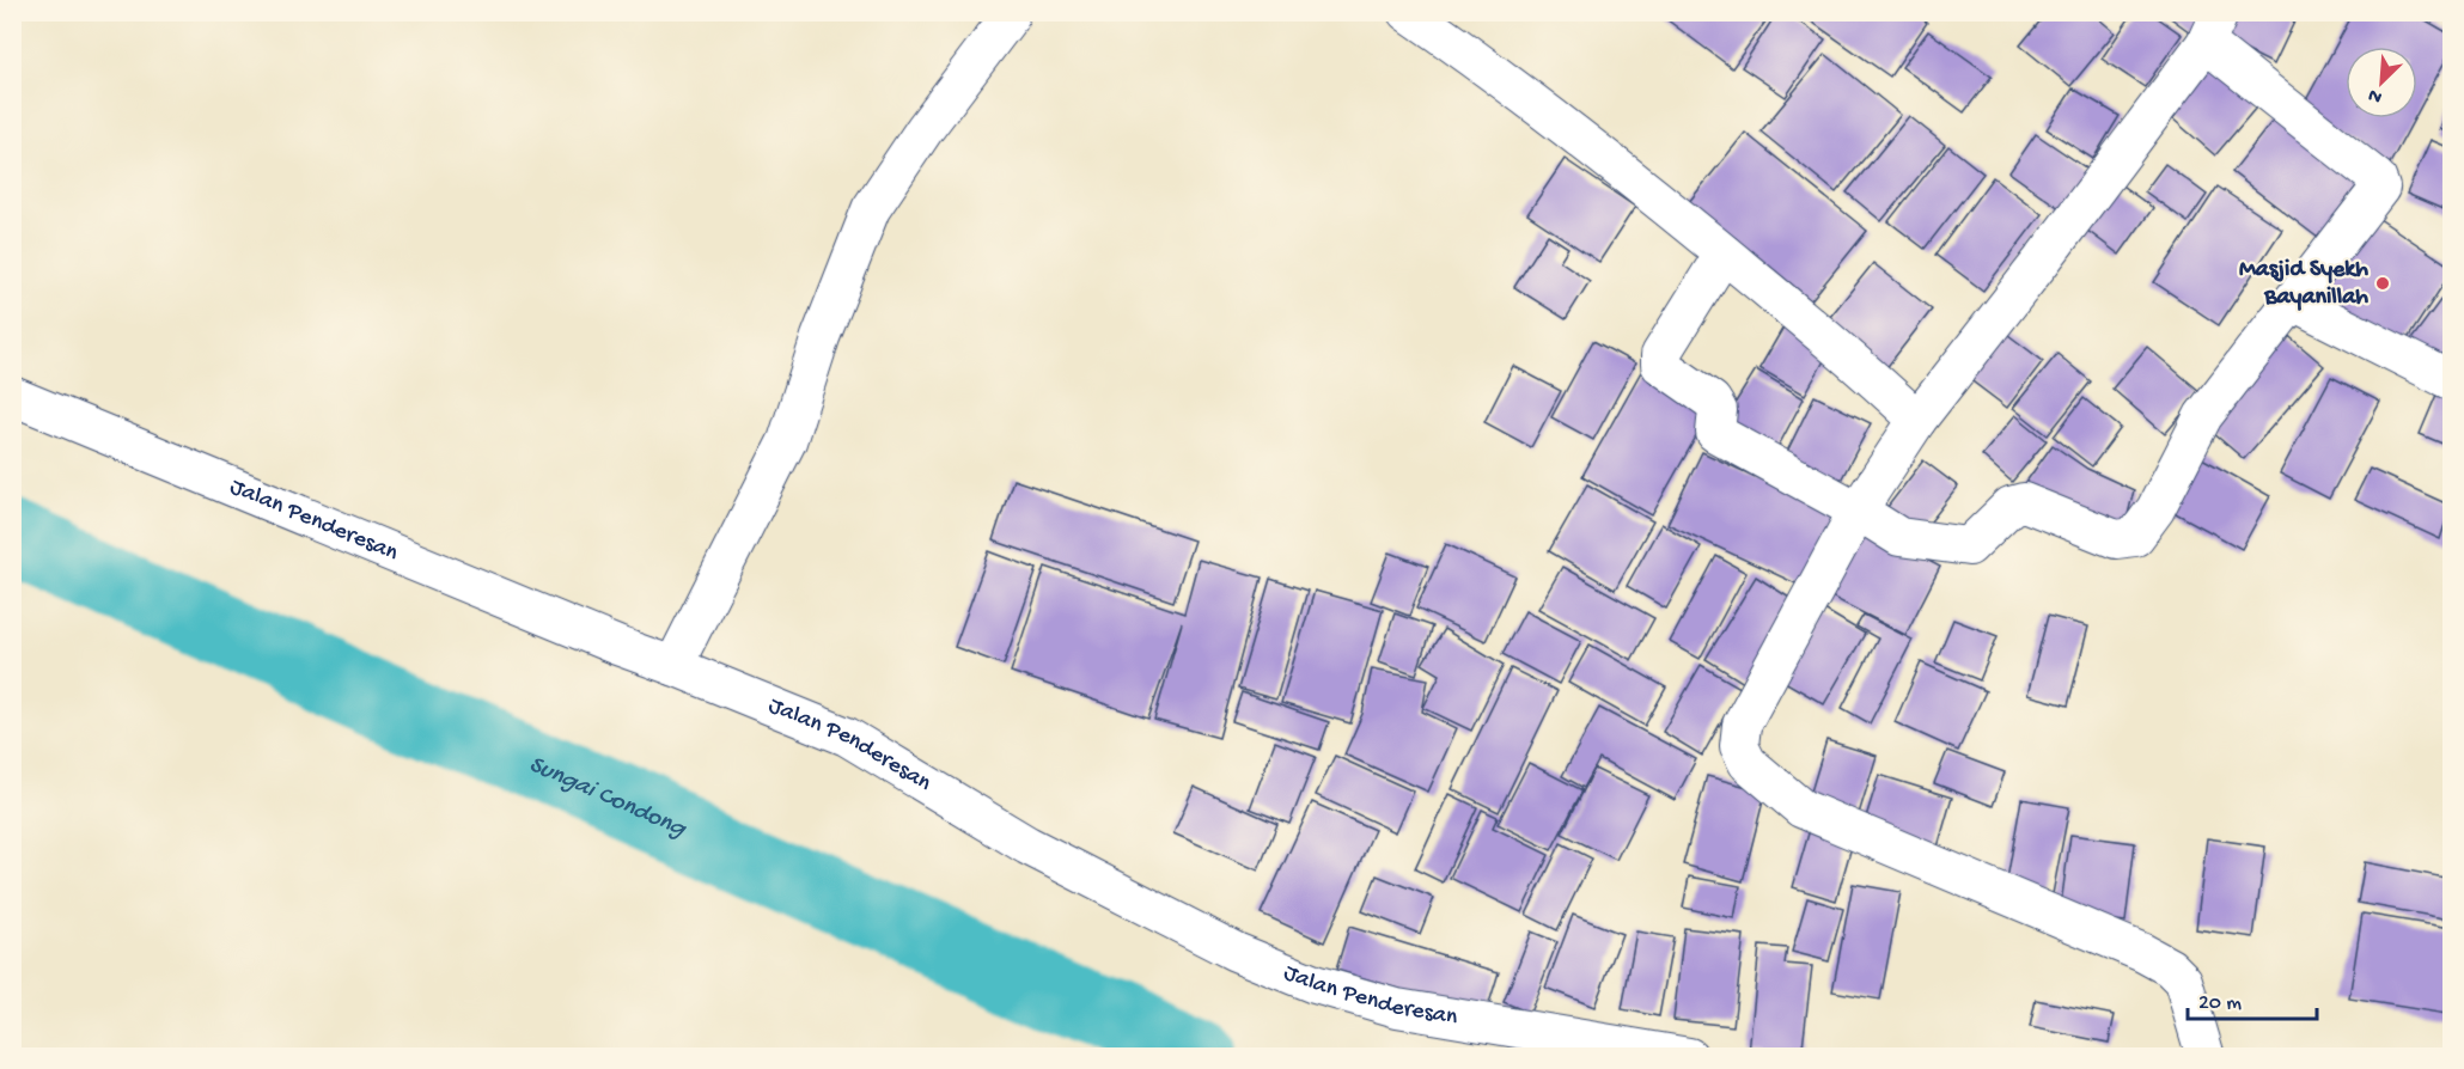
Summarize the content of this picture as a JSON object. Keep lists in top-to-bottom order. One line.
{"streets":{"street":["Jalan Penderesan"]},"water":["Sungai Condong"],"places":["Masjid Syekh Bayanillah"],"scale_bar":"20 m","north":"bottom left"}
